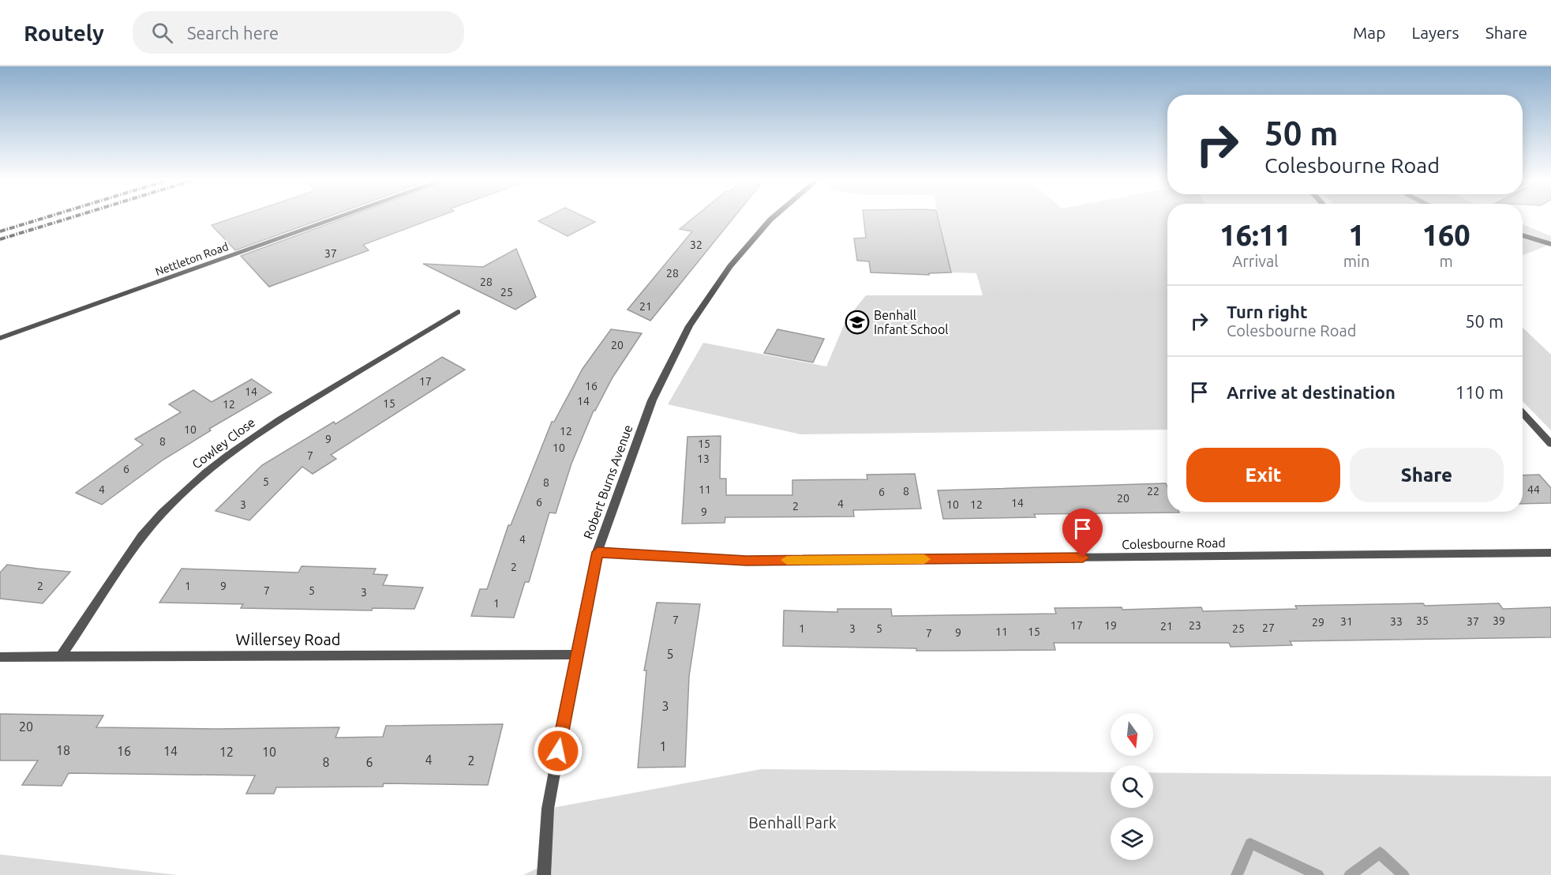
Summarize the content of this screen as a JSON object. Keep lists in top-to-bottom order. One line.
{"streets":{"street":["Nettleton Road","Cowley Close","Robert Burns Avenue","Colesbourne Road","Willersey Road"]},"crossings":[["Cowley Close","Willersey Road"],["Robert Burns Avenue","Colesbourne Road"],["Robert Burns Avenue","Willersey Road"]],"parks":["Benhall Park"],"places":{"school or university":["Benhall Infant School"]},"house_numbers":["32","37","28","28","25","21","20","17","16","14","14","15","12","10","12","9","8","15","10","7","13","6","5","8","4","11","44","8","22","6","20","6","14","4","3","10","12","2","9","4","2","2","1","9","7","5","3","1","7","35","39","31","33","37","29","17","19","23","21","27","1","3","5","25","11","15","9","7","5","3","20","1","18","16","14","12","10","4","2","8","6"],"north":"bottom","page":{"header":"Routely","search":"Search here","nav":["Map","Layers","Share"],"turn":["50 m","Colesbourne Road"],"eta":["16:11","Arrival","1","min","160","m"],"list":[{"name":"Turn right","note":"Colesbourne Road","value":"50 m"},{"name":"Arrive at destination","value":"110 m"}],"buttons":["Exit","Share"]}}
